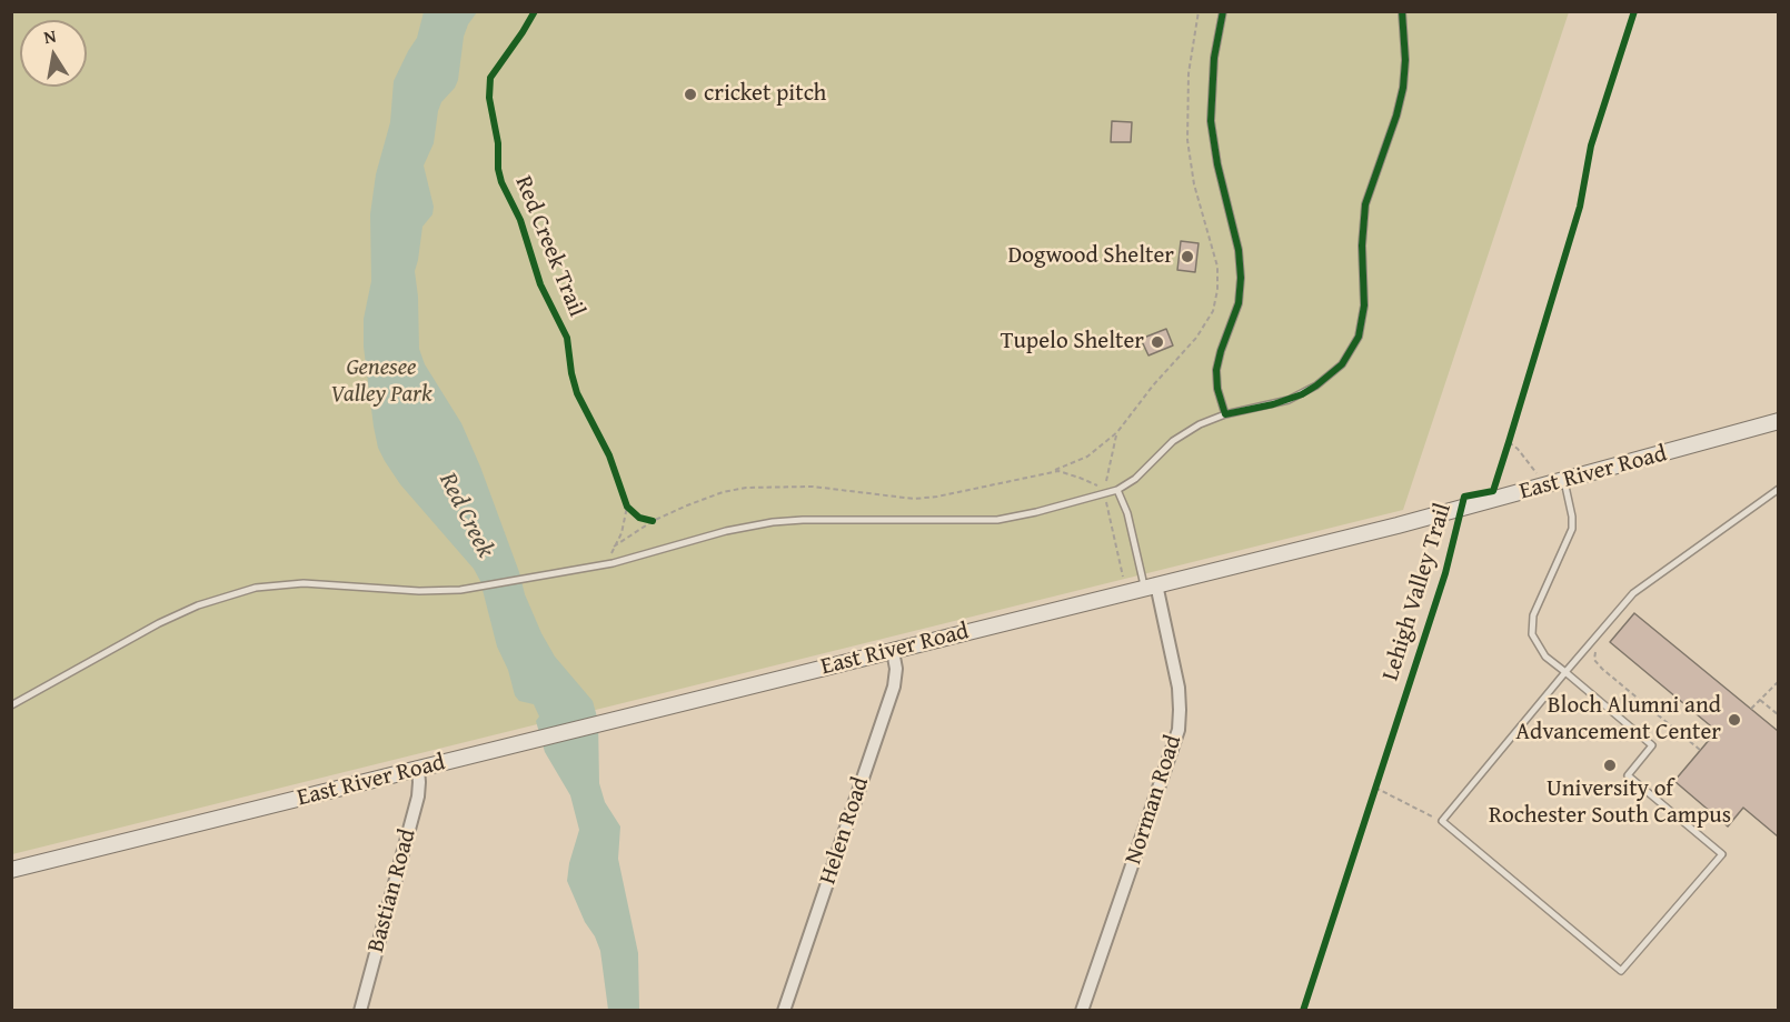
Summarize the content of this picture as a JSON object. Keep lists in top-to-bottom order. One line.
{"streets":{"street":["East River Road","Norman Road","Helen Road","Bastian Road"],"cycle path":["Red Creek Trail","Lehigh Valley Trail"]},"crossings":[["East River Road","Norman Road"],["East River Road","Helen Road"],["East River Road","Bastian Road"]],"water":["Red Creek"],"parks":["Genesee Valley Park"],"places":["cricket pitch","Dogwood Shelter","Tupelo Shelter","Bloch Alumni and Advancement Center","University of Rochester South Campus"],"north":"top"}
